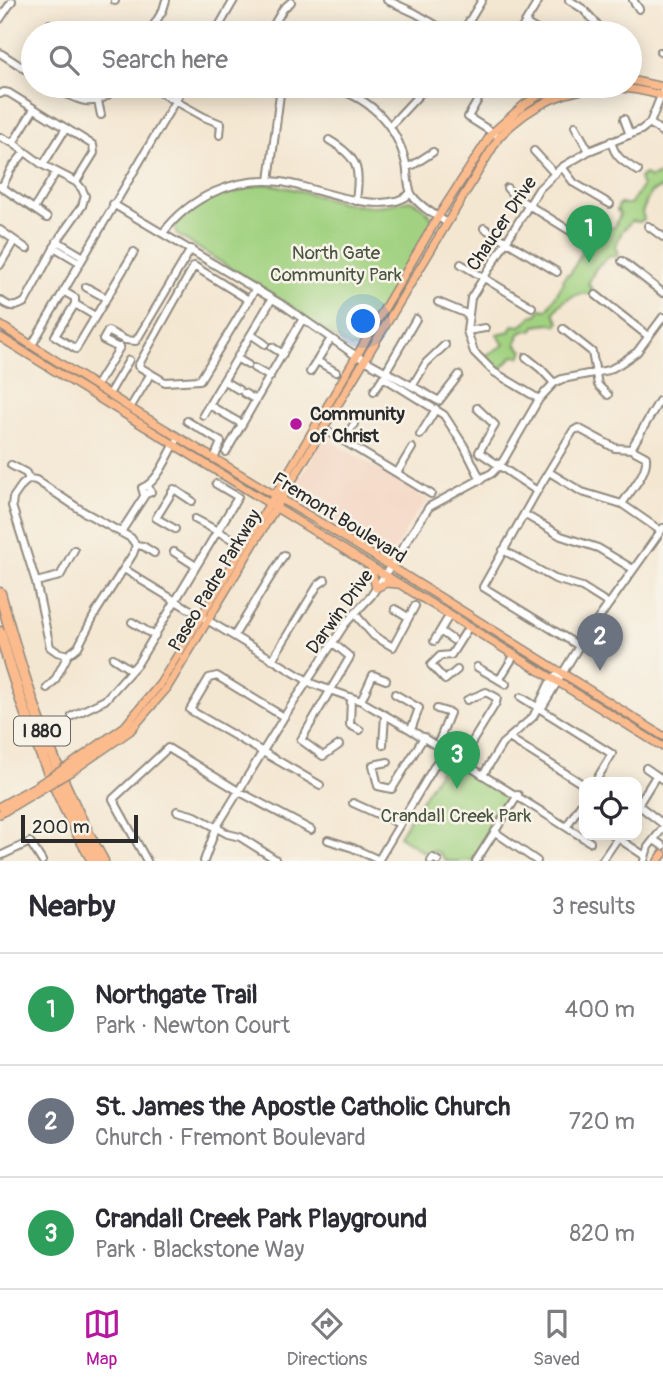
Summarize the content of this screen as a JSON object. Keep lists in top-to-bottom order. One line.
{"streets":{"highway":["I 880"],"main road":["Fremont Boulevard","Paseo Padre Parkway"],"street":["Chaucer Drive","Darwin Drive"]},"crossings":[["Chaucer Drive","Darwin Drive"],["Fremont Boulevard","Paseo Padre Parkway"],["Fremont Boulevard","Darwin Drive"]],"parks":["North Gate Community Park","Crandall Creek Park"],"places":["Community of Christ"],"scale_bar":"200 m","page":{"search":"Search here","pins":["1","2","3"],"scale":"200 m","heading":["Nearby","3 results"],"list":[{"mark":"1","name":"Northgate Trail","note":"Park · Newton Court","value":"400 m"},{"mark":"2","name":"St. James the Apostle Catholic Church","note":"Church · Fremont Boulevard","value":"720 m"},{"mark":"3","name":"Crandall Creek Park Playground","note":"Park · Blackstone Way","value":"820 m"}],"nav":["Map","Directions","Saved"]}}
